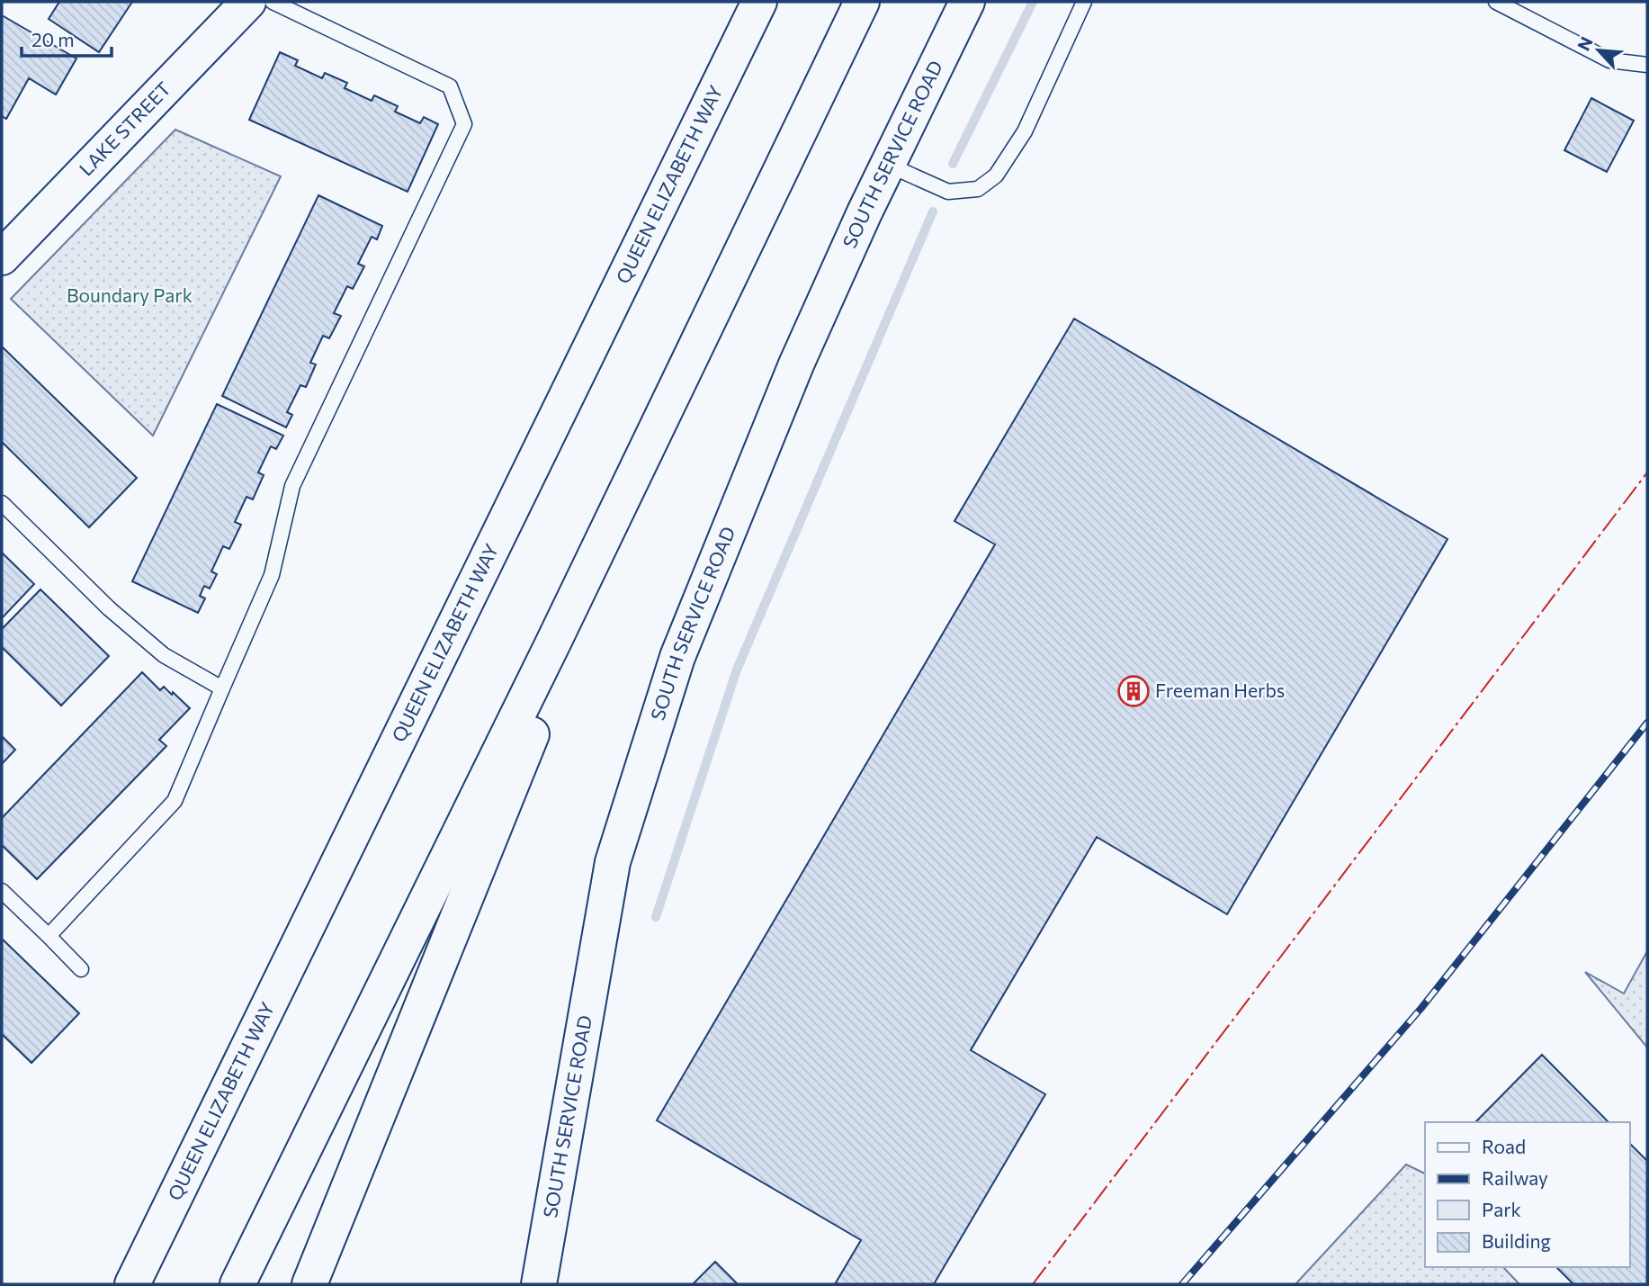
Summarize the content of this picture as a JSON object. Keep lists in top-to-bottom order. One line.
{"streets":{"main road":["LAKE STREET","SOUTH SERVICE ROAD","QUEEN ELIZABETH WAY"]},"parks":["Boundary Park"],"places":{"building":["Freeman Herbs"]},"legend":["Road","Railway","Park","Building"],"scale_bar":"20 m","north":"top left"}
